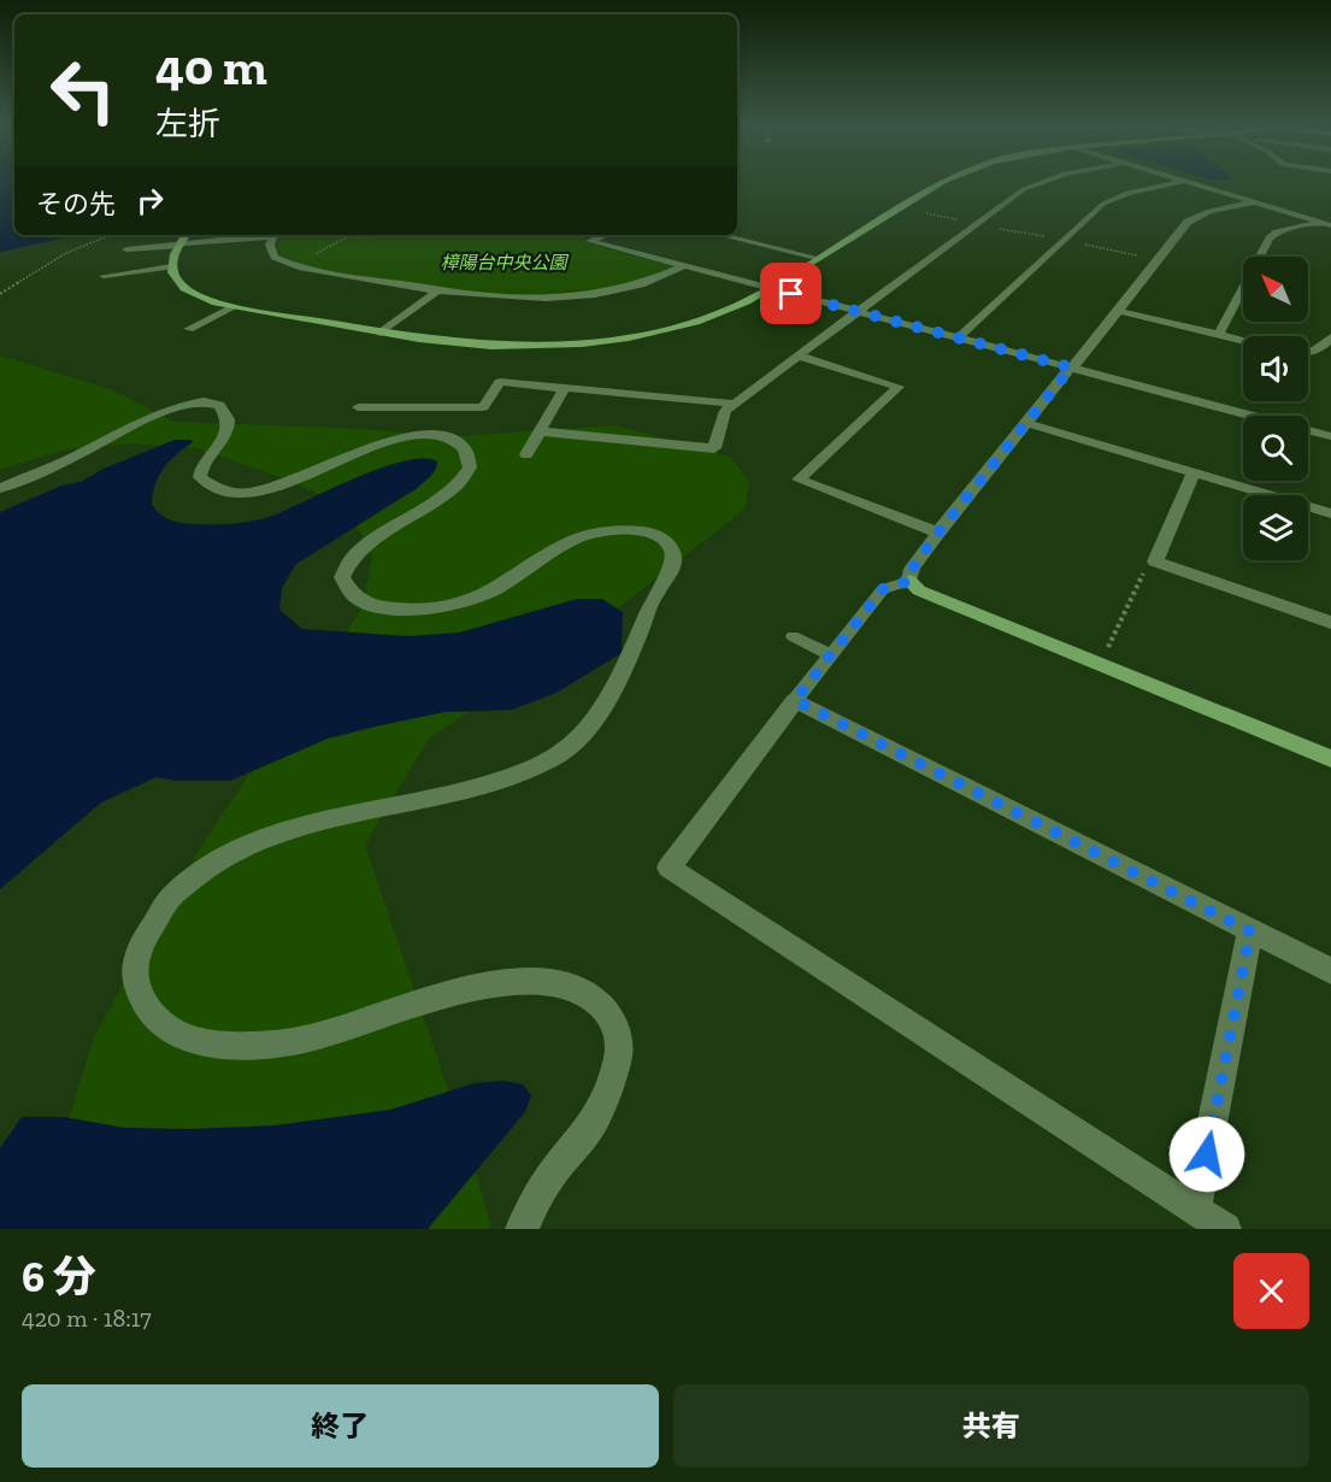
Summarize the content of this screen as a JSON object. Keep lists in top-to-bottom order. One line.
{"parks":["樟陽台中央公園"],"north":"top left","page":{"turn":["40 m","左折"],"then":"その先","heading":["6 分","420 m · 18:17"],"buttons":["終了","共有"]}}
